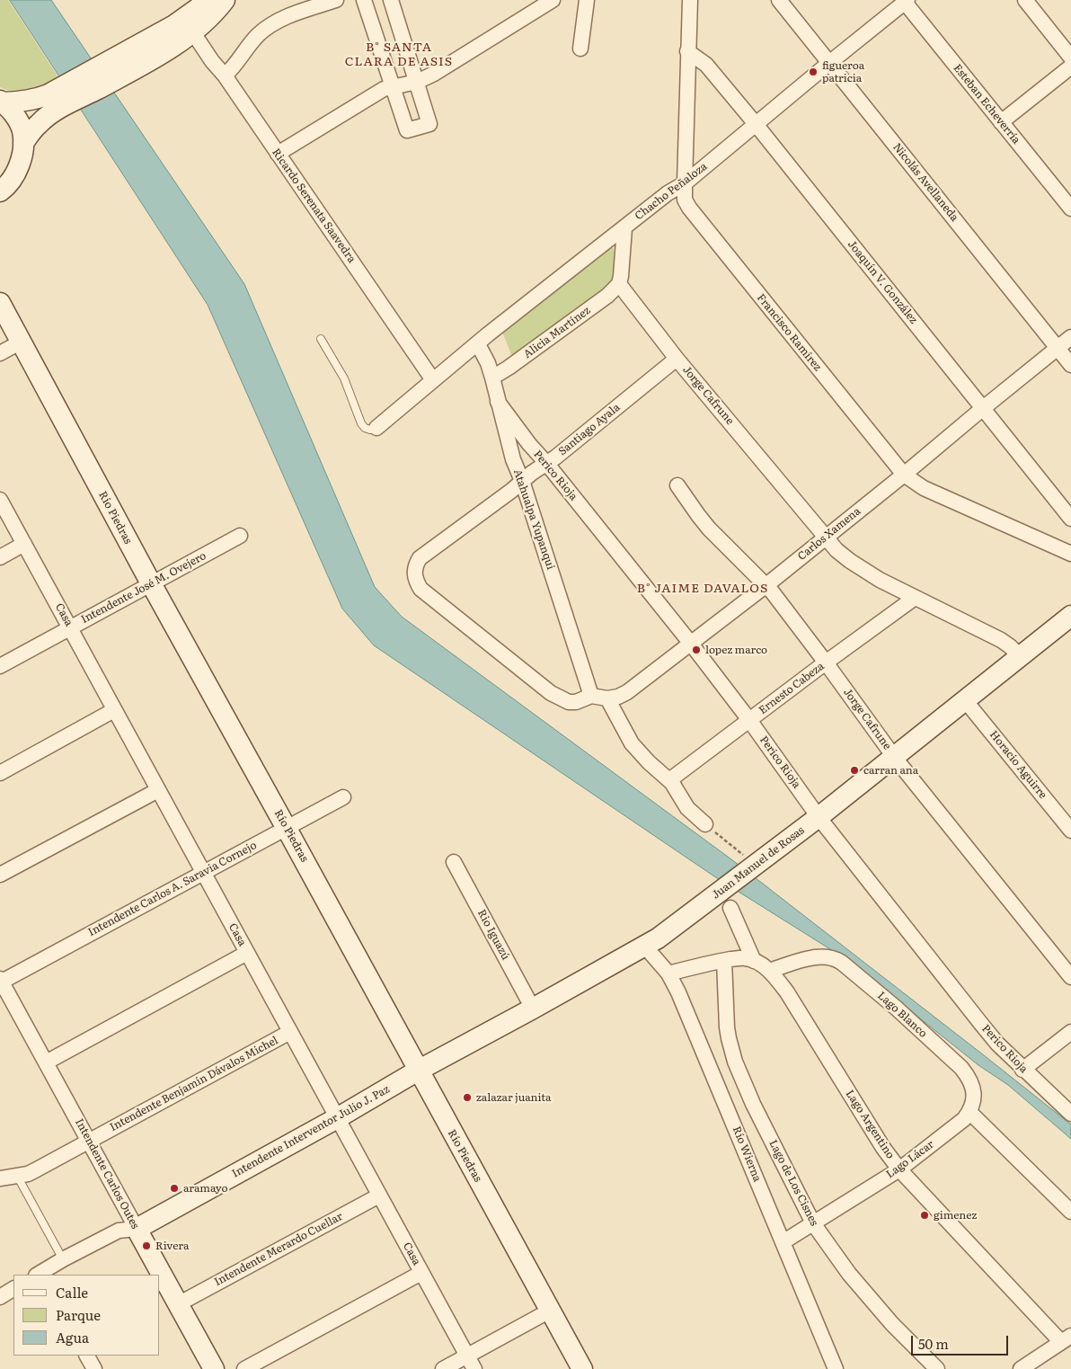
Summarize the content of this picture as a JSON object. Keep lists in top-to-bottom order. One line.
{"streets":{"street":["Esteban Echeverría","Nicolás Avellaneda","Chacho Peñaloza","Ricardo Serenata Saavedra","Joaquín V. González","Alicia Martínez","Francisco Ramírez","Jorge Cafrune","Santiago Ayala","Perico Rioja","Río Piedras","Atahualpa Yupanqui","Carlos Xamena","Intendente José M. Ovejero","Casa","Ernesto Cabeza","Horacio Aguirre","Juan Manuel de Rosas","Intendente Carlos A. Saravia Cornejo","Rio Iguazú","Lago Blanco","Intendente Benjamín Dávalos Michel","Lago Argentino","Intendente Interventor Julio J. Paz","Río Wierna","Lago Lácar","Intendente Carlos Outes","Lago de Los Cisnes","Intendente Merardo Cuellar"]},"crossings":[["Esteban Echeverría","Chacho Peñaloza"],["Nicolás Avellaneda","Chacho Peñaloza"],["Nicolás Avellaneda","Carlos Xamena"],["Chacho Peñaloza","Ricardo Serenata Saavedra"],["Chacho Peñaloza","Joaquín V. González"],["Chacho Peñaloza","Francisco Ramírez"],["Chacho Peñaloza","Atahualpa Yupanqui"],["Joaquín V. González","Francisco Ramírez"],["Joaquín V. González","Carlos Xamena"],["Alicia Martínez","Jorge Cafrune"],["Alicia Martínez","Atahualpa Yupanqui"],["Francisco Ramírez","Carlos Xamena"],["Jorge Cafrune","Santiago Ayala"],["Jorge Cafrune","Carlos Xamena"],["Jorge Cafrune","Ernesto Cabeza"],["Jorge Cafrune","Juan Manuel de Rosas"],["Santiago Ayala","Perico Rioja"],["Santiago Ayala","Atahualpa Yupanqui"],["Santiago Ayala","Carlos Xamena"],["Perico Rioja","Atahualpa Yupanqui"],["Perico Rioja","Carlos Xamena"],["Perico Rioja","Ernesto Cabeza"],["Perico Rioja","Juan Manuel de Rosas"],["Río Piedras","Intendente José M. Ovejero"],["Río Piedras","Juan Manuel de Rosas"],["Río Piedras","Intendente Carlos A. Saravia Cornejo"],["Río Piedras","Intendente Interventor Julio J. Paz"],["Atahualpa Yupanqui","Carlos Xamena"],["Intendente José M. Ovejero","Casa"],["Casa","Intendente Carlos A. Saravia Cornejo"],["Casa","Intendente Benjamín Dávalos Michel"],["Casa","Intendente Interventor Julio J. Paz"],["Casa","Intendente Merardo Cuellar"],["Horacio Aguirre","Juan Manuel de Rosas"],["Juan Manuel de Rosas","Rio Iguazú"],["Juan Manuel de Rosas","Intendente Interventor Julio J. Paz"],["Juan Manuel de Rosas","Río Wierna"],["Intendente Carlos A. Saravia Cornejo","Intendente Carlos Outes"],["Lago Blanco","Lago Argentino"],["Lago Blanco","Lago Lácar"],["Intendente Benjamín Dávalos Michel","Intendente Carlos Outes"],["Lago Argentino","Río Wierna"],["Lago Argentino","Lago Lácar"],["Lago Argentino","Lago de Los Cisnes"],["Intendente Interventor Julio J. Paz","Intendente Carlos Outes"],["Río Wierna","Lago Lácar"],["Lago Lácar","Lago de Los Cisnes"],["Intendente Carlos Outes","Intendente Merardo Cuellar"]],"districts":["B° SANTA CLARA DE ASIS","B° JAIME DAVALOS"],"places":["figueroa patricia","lopez marco","carran ana","zalazar juanita","aramayo","gimenez","Rivera"],"legend":["Calle","Parque","Agua"],"scale_bar":"50 m"}
